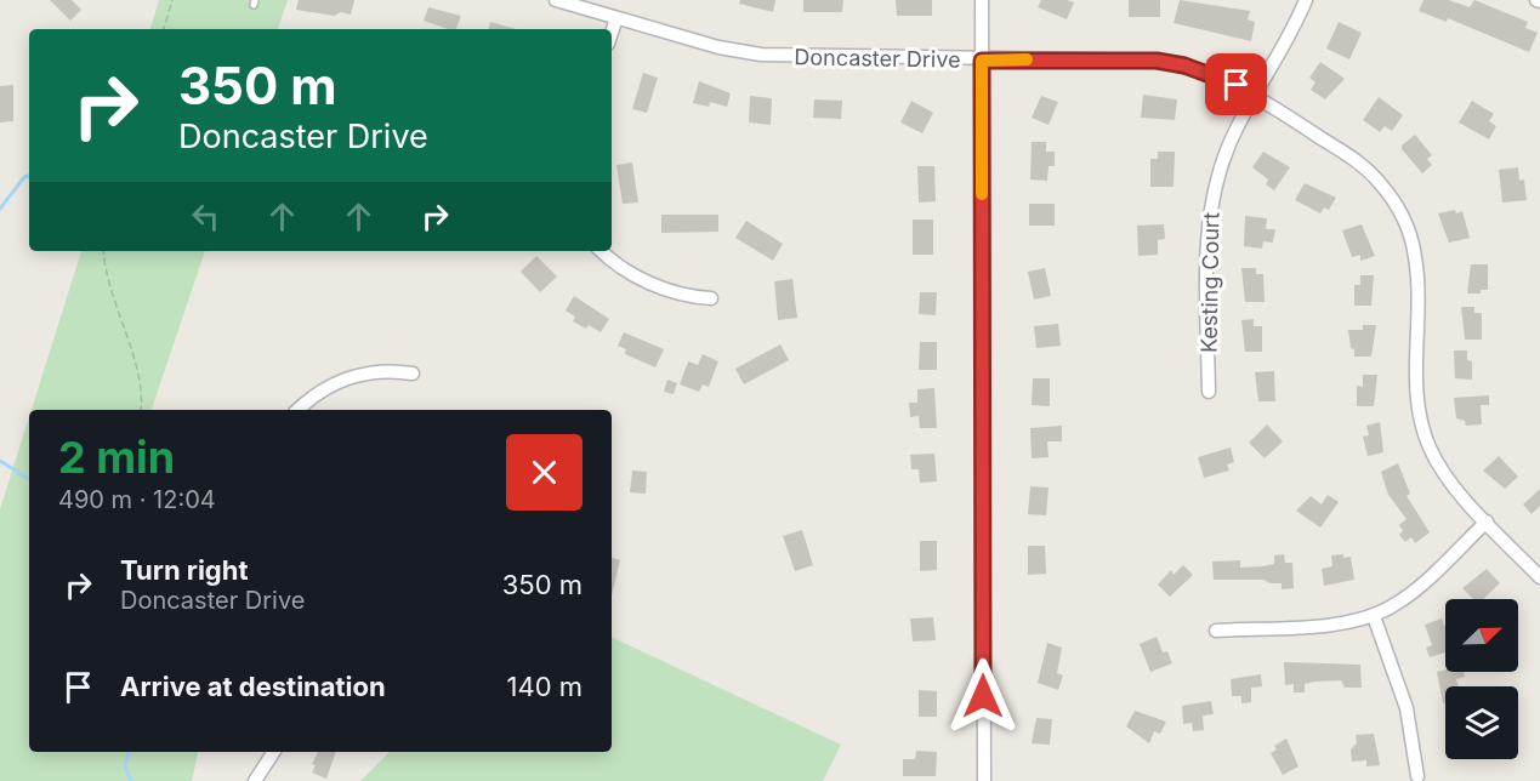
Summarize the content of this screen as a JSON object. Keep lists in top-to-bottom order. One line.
{"streets":{"street":["Doncaster Drive","Kesting Court"]},"crossings":[["Doncaster Drive","Kesting Court"]],"north":"top right","page":{"turn":["350 m","Doncaster Drive"],"heading":["2 min","490 m · 12:04"],"list":[{"name":"Turn right","note":"Doncaster Drive","value":"350 m"},{"name":"Arrive at destination","value":"140 m"}]}}
